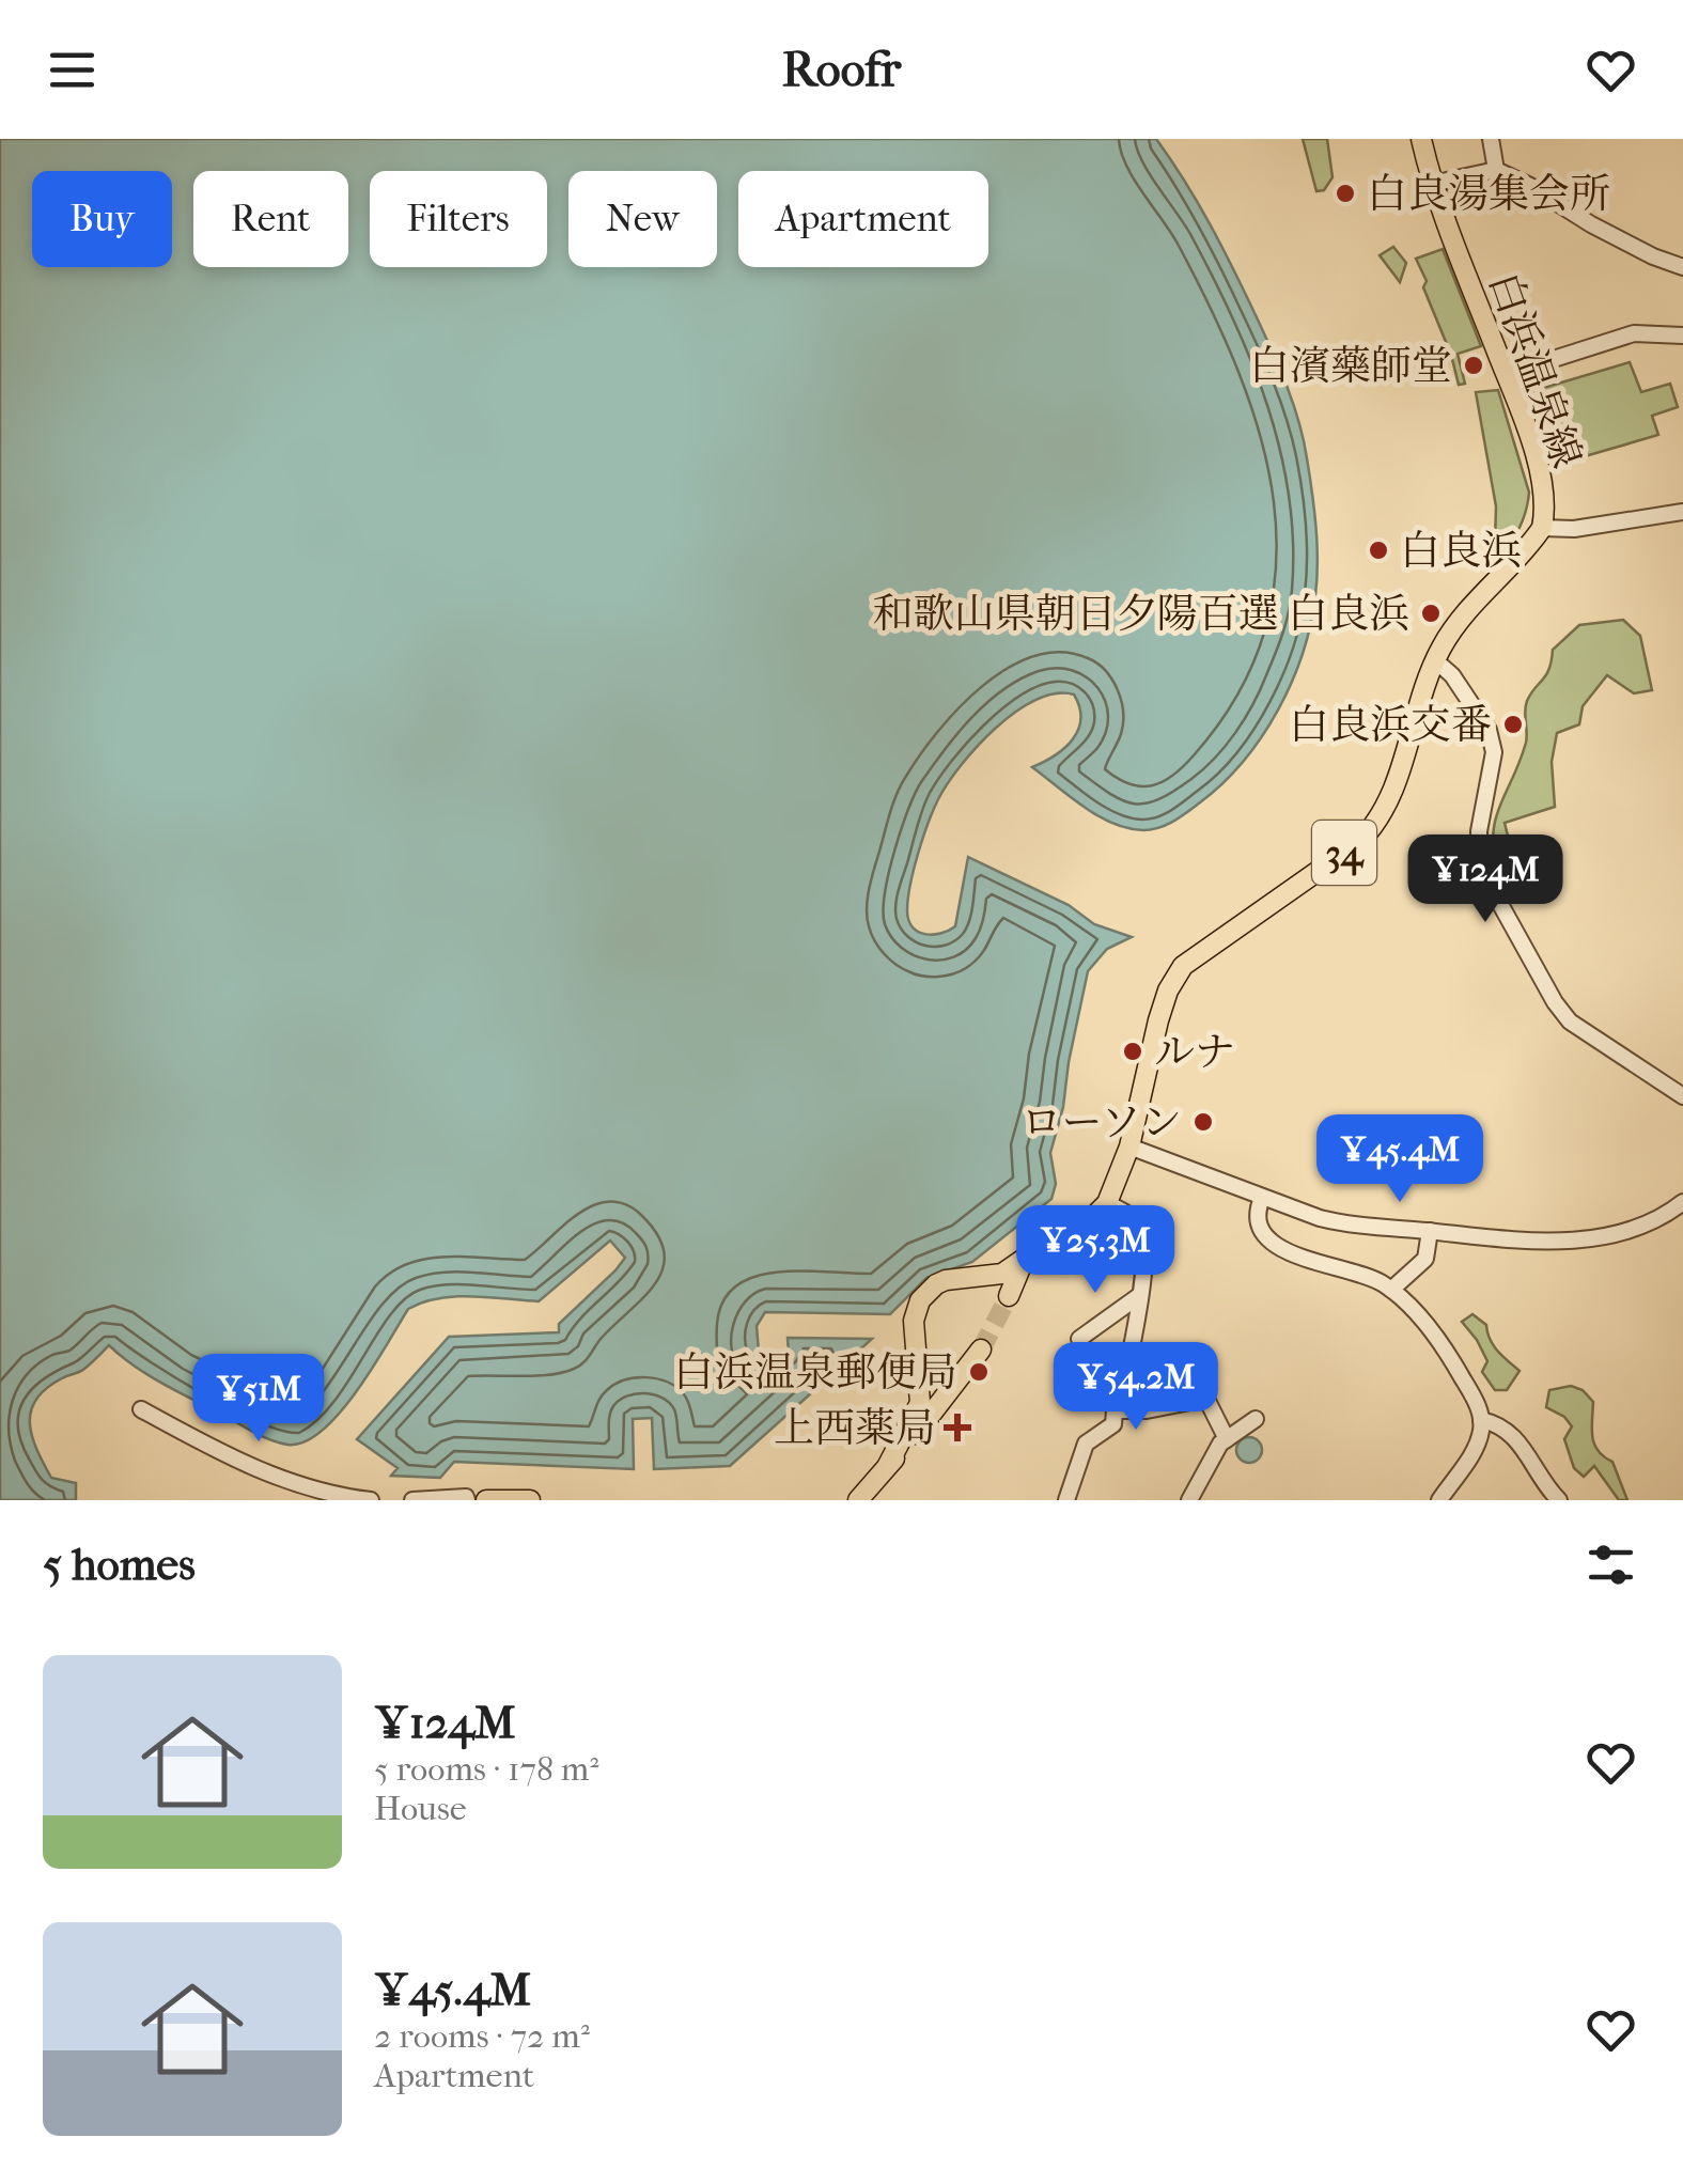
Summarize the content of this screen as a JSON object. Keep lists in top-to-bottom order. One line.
{"streets":{"main road":["白浜温泉線","34"]},"places":{"other":["白良湯集会所","白濱藥師堂","白良浜","和歌山県朝日夕陽百選 白良浜","白良浜交番","ルナ","ローソン","白浜温泉郵便局"],"health":["上西薬局"]},"page":{"header":"Roofr","chip":["Buy","Rent","Filters","New","Apartment"],"price":["¥124M","¥45.4M","¥25.3M","¥54.2M","¥51M"],"heading":"5 homes","list":[{"name":"¥124M","note":"5 rooms · 178 m² · House"},{"name":"¥45.4M","note":"2 rooms · 72 m² · Apartment"}]}}
